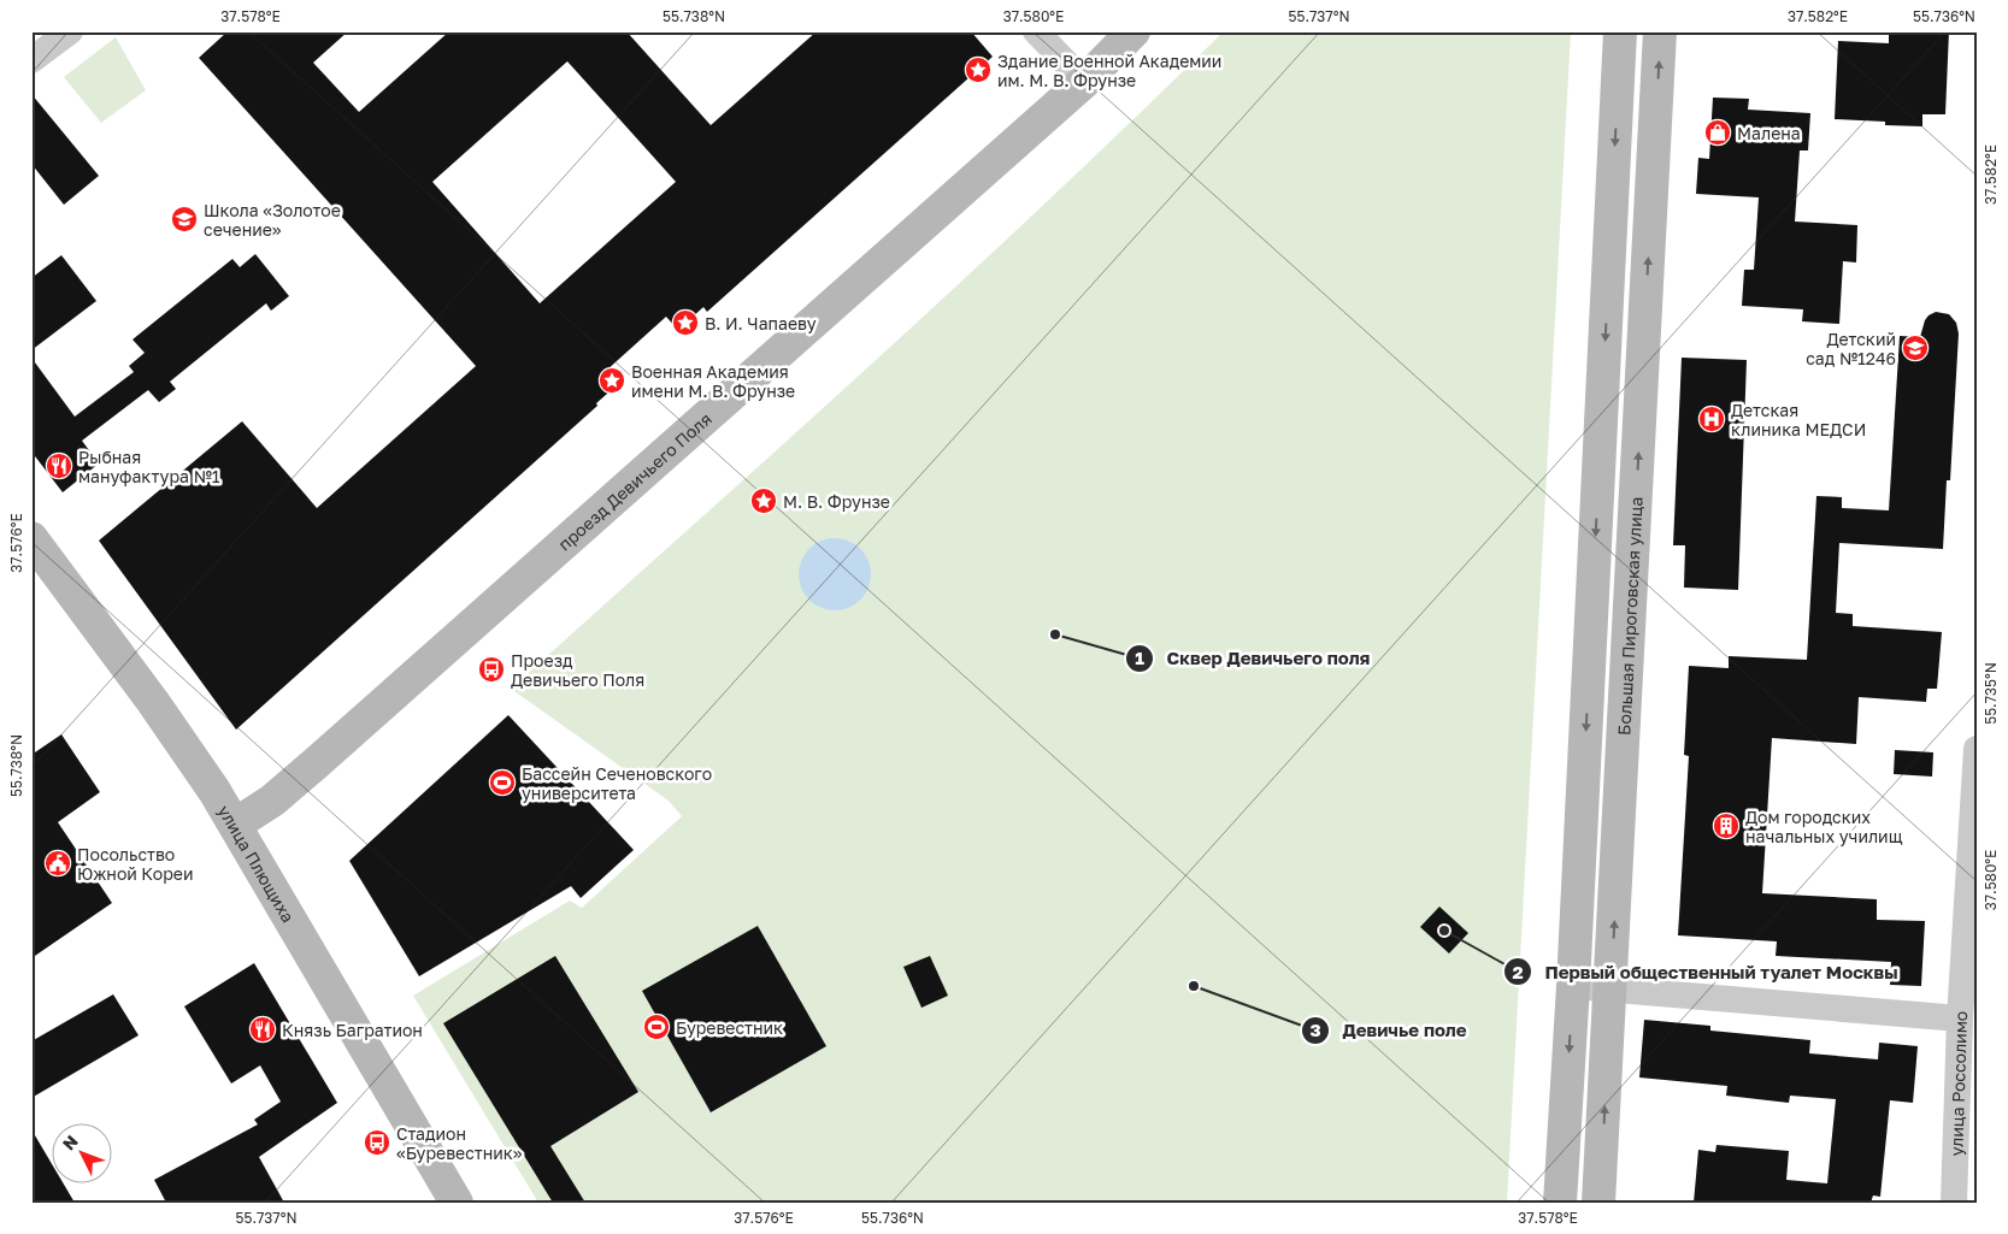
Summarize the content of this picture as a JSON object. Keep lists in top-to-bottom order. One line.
{"streets":{"main road":["проезд Девичьего Поля","Большая Пироговская улица","улица Плющиха"],"street":["улица Россолимо"]},"crossings":[["проезд Девичьего Поля","улица Плющиха"]],"places":{"place":["Здание Военной Академии им. М. В. Фрунзе","В. И. Чапаеву","Военная Академия имени М. В. Фрунзе","М. В. Фрунзе"],"shop":["Малена"],"school or university":["Школа «Золотое сечение»","Детский сад №1246"],"hospital":["Детская клиника МЕДСИ"],"restaurant":["Рыбная мануфактура №1","Князь Багратион"],"other":["Сквер Девичьего поля","Первый общественный туалет Москвы","Девичье поле"],"bus stop":["Проезд Девичьего Поля","Стадион «Буревестник»"],"sports":["Бассейн Сеченовского университета","Буревестник"],"building":["Дом городских начальных училищ"],"public building":["Посольство Южной Кореи"]},"north":"top left","coordinates":["37.578°E","55.738°N","37.580°E","55.737°N","37.582°E","55.736°N","37.576°E","55.735°N"]}
